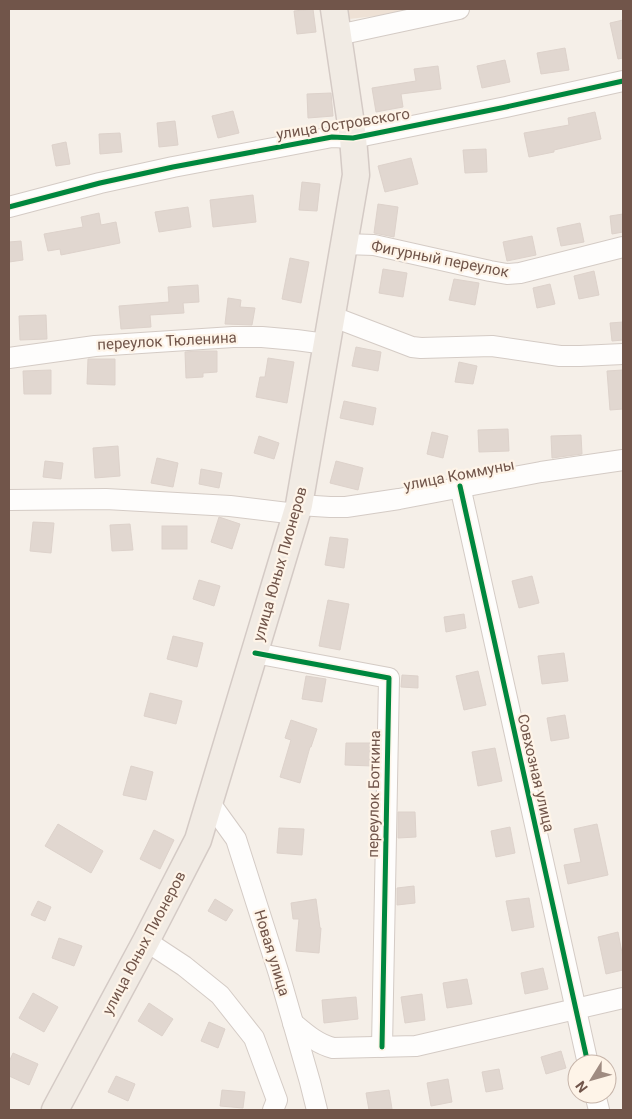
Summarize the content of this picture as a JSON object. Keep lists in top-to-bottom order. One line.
{"streets":{"main road":["улица Юных Пионеров"],"street":["улица Островского","Фигурный переулок","переулок Тюленина","улица Коммуны","Совхозная улица","переулок Боткина","Новая улица"]},"crossings":[["улица Островского","улица Юных Пионеров"],["Фигурный переулок","улица Юных Пионеров"],["переулок Тюленина","улица Юных Пионеров"],["улица Коммуны","улица Юных Пионеров"],["улица Коммуны","Совхозная улица"],["улица Юных Пионеров","переулок Боткина"],["улица Юных Пионеров","Новая улица"]],"north":"bottom left"}
